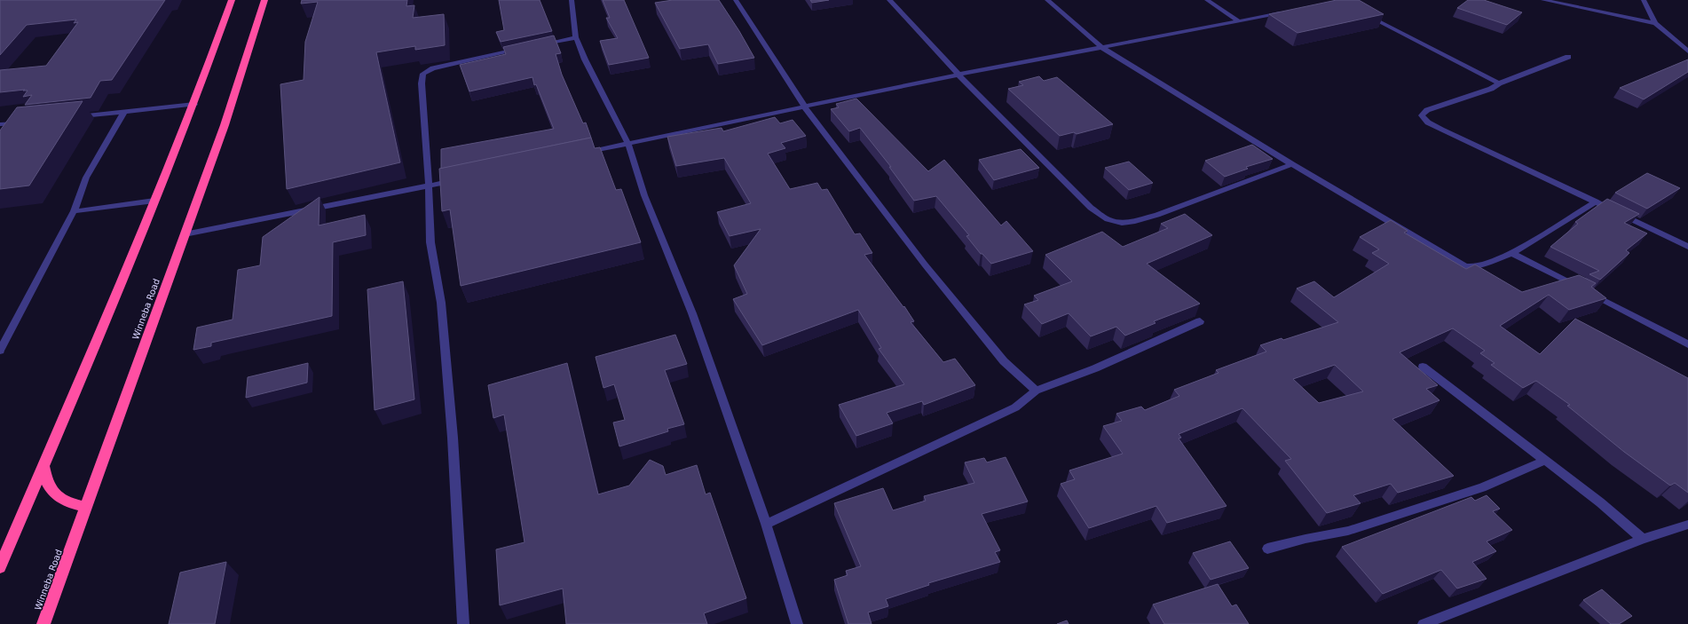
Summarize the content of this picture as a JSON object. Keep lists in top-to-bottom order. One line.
{"streets":{"highway":["Winneba Road"]}}
